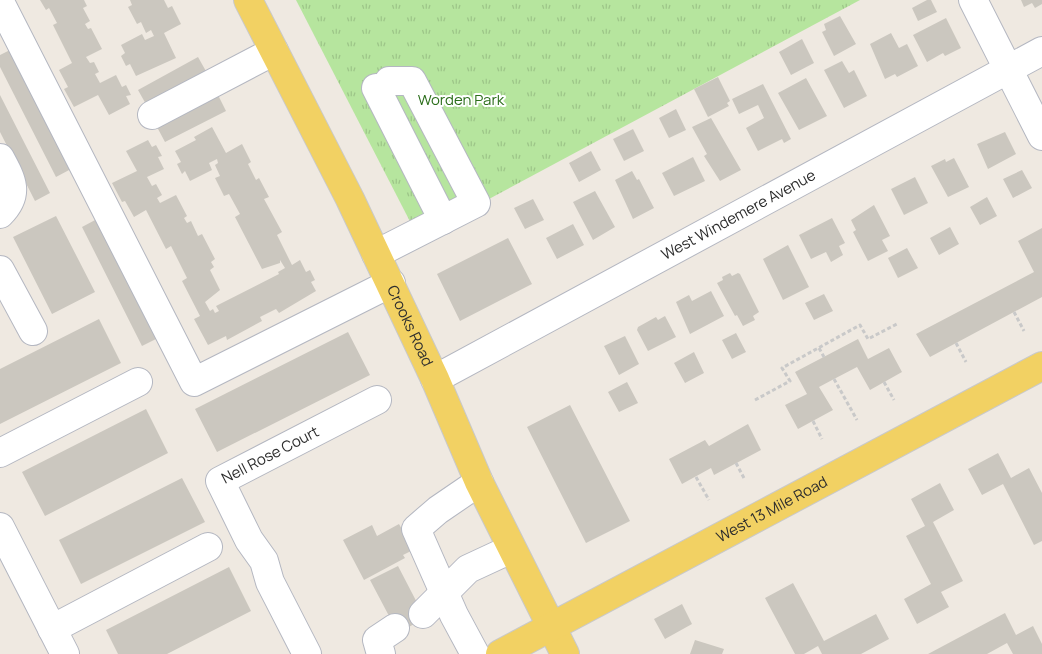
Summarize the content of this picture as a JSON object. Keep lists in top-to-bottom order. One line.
{"streets":{"main road":["Crooks Road","West 13 Mile Road"],"street":["West Windemere Avenue","Nell Rose Court"]},"crossings":[["West Windemere Avenue","Crooks Road"],["Crooks Road","West 13 Mile Road"]],"parks":["Worden Park"]}
